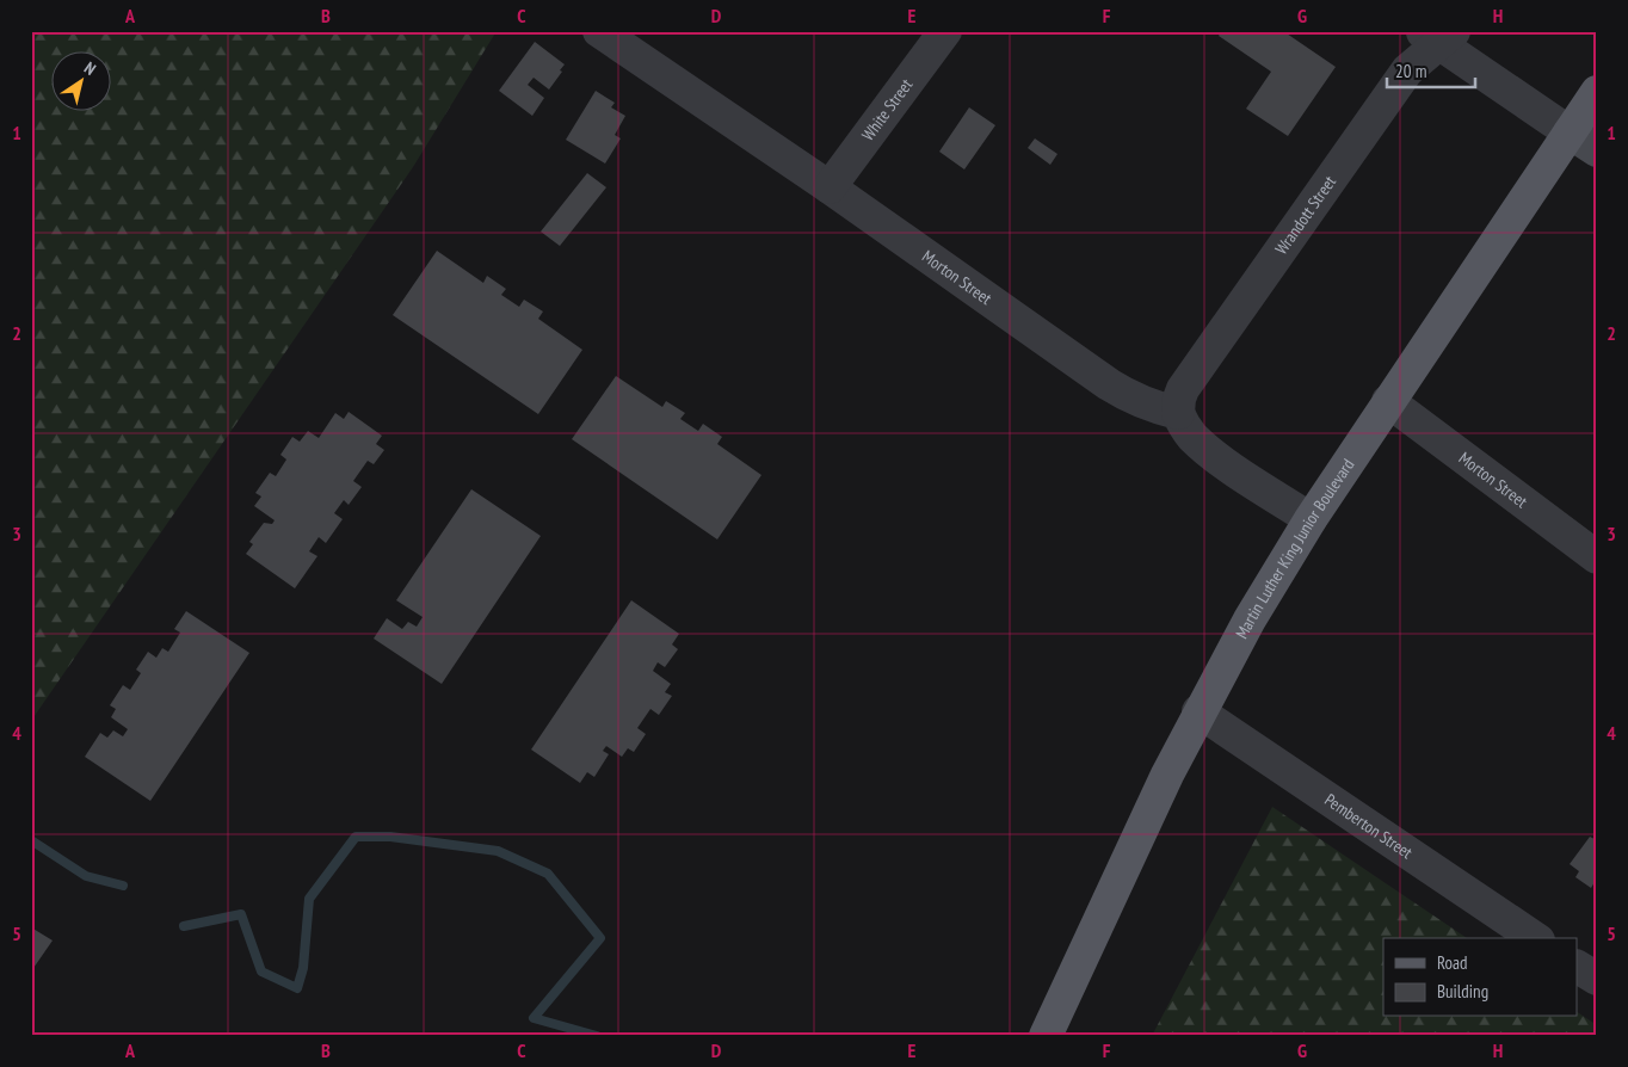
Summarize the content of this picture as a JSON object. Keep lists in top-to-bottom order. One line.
{"streets":{"main road":["Martin Luther King Junior Boulevard"],"street":["White Street","Wrandott Street","Morton Street","Pemberton Street"]},"crossings":[["White Street","Morton Street"],["Wrandott Street","Morton Street"],["Morton Street","Martin Luther King Junior Boulevard"],["Martin Luther King Junior Boulevard","Pemberton Street"]],"legend":["Road","Building"],"scale_bar":"20 m","north":"top right","grid":{"columns":["A","B","C","D","E","F","G","H"],"rows":["1","2","3","4","5"]}}
